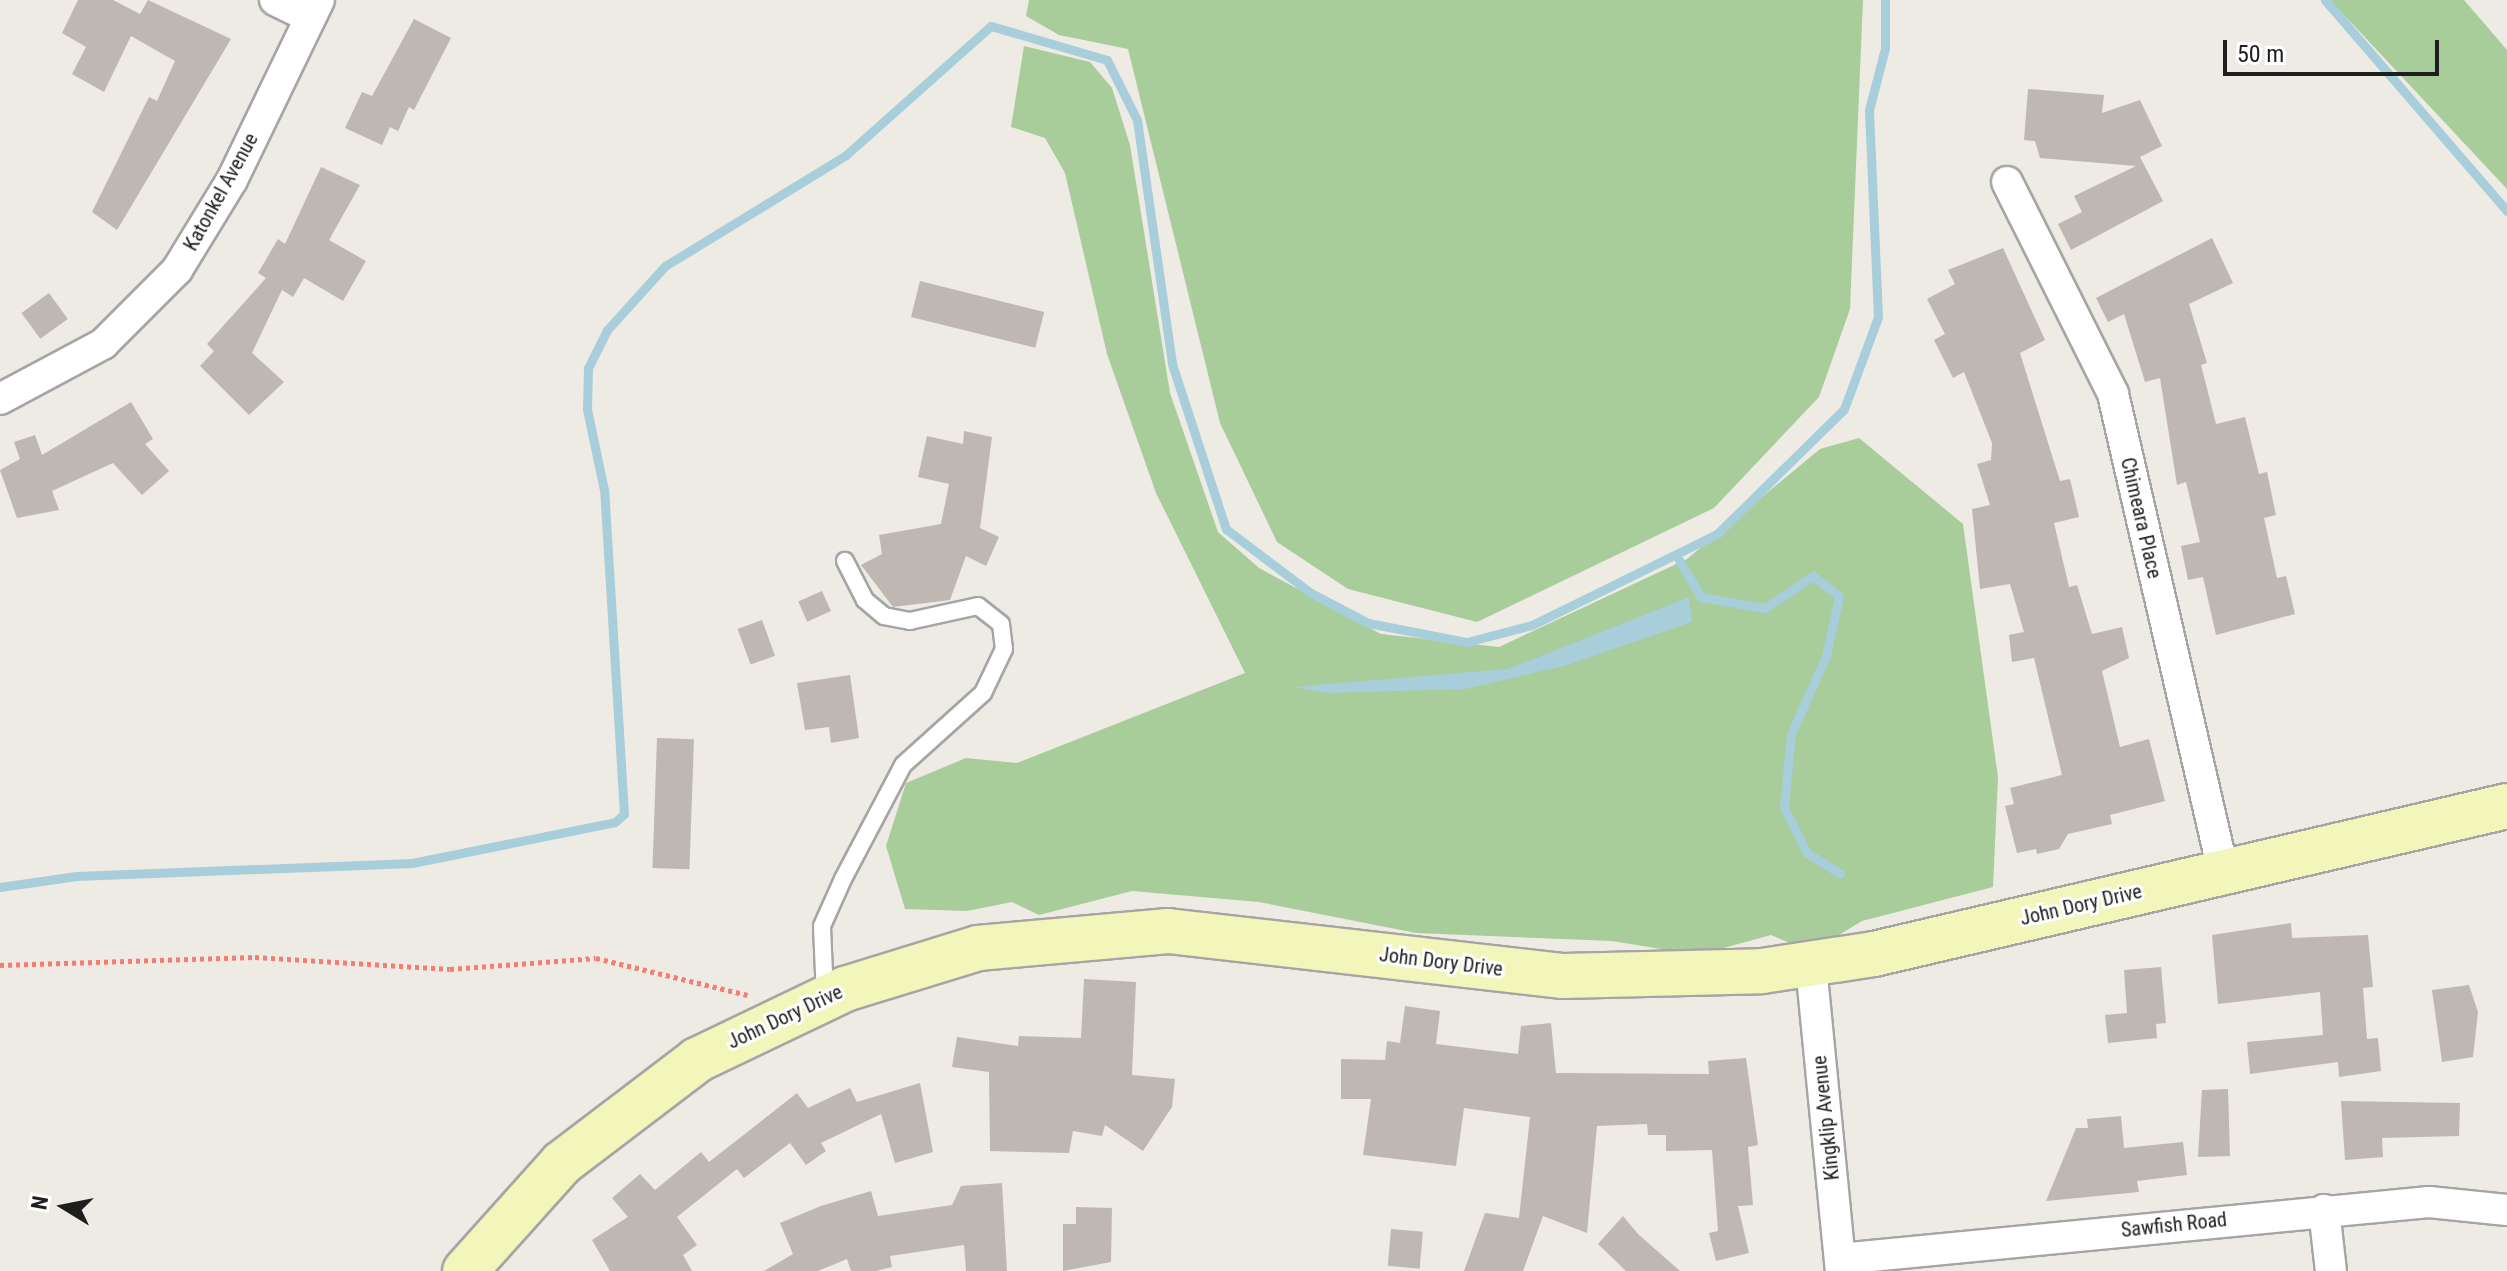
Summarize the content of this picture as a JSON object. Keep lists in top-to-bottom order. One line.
{"streets":{"street":["Katonkel Avenue","Chimeara Place","John Dory Drive","Kingklip Avenue","Sawfish Road"]},"crossings":[["Chimeara Place","John Dory Drive"],["John Dory Drive","Kingklip Avenue"],["Kingklip Avenue","Sawfish Road"]],"scale_bar":"50 m","north":"left"}
